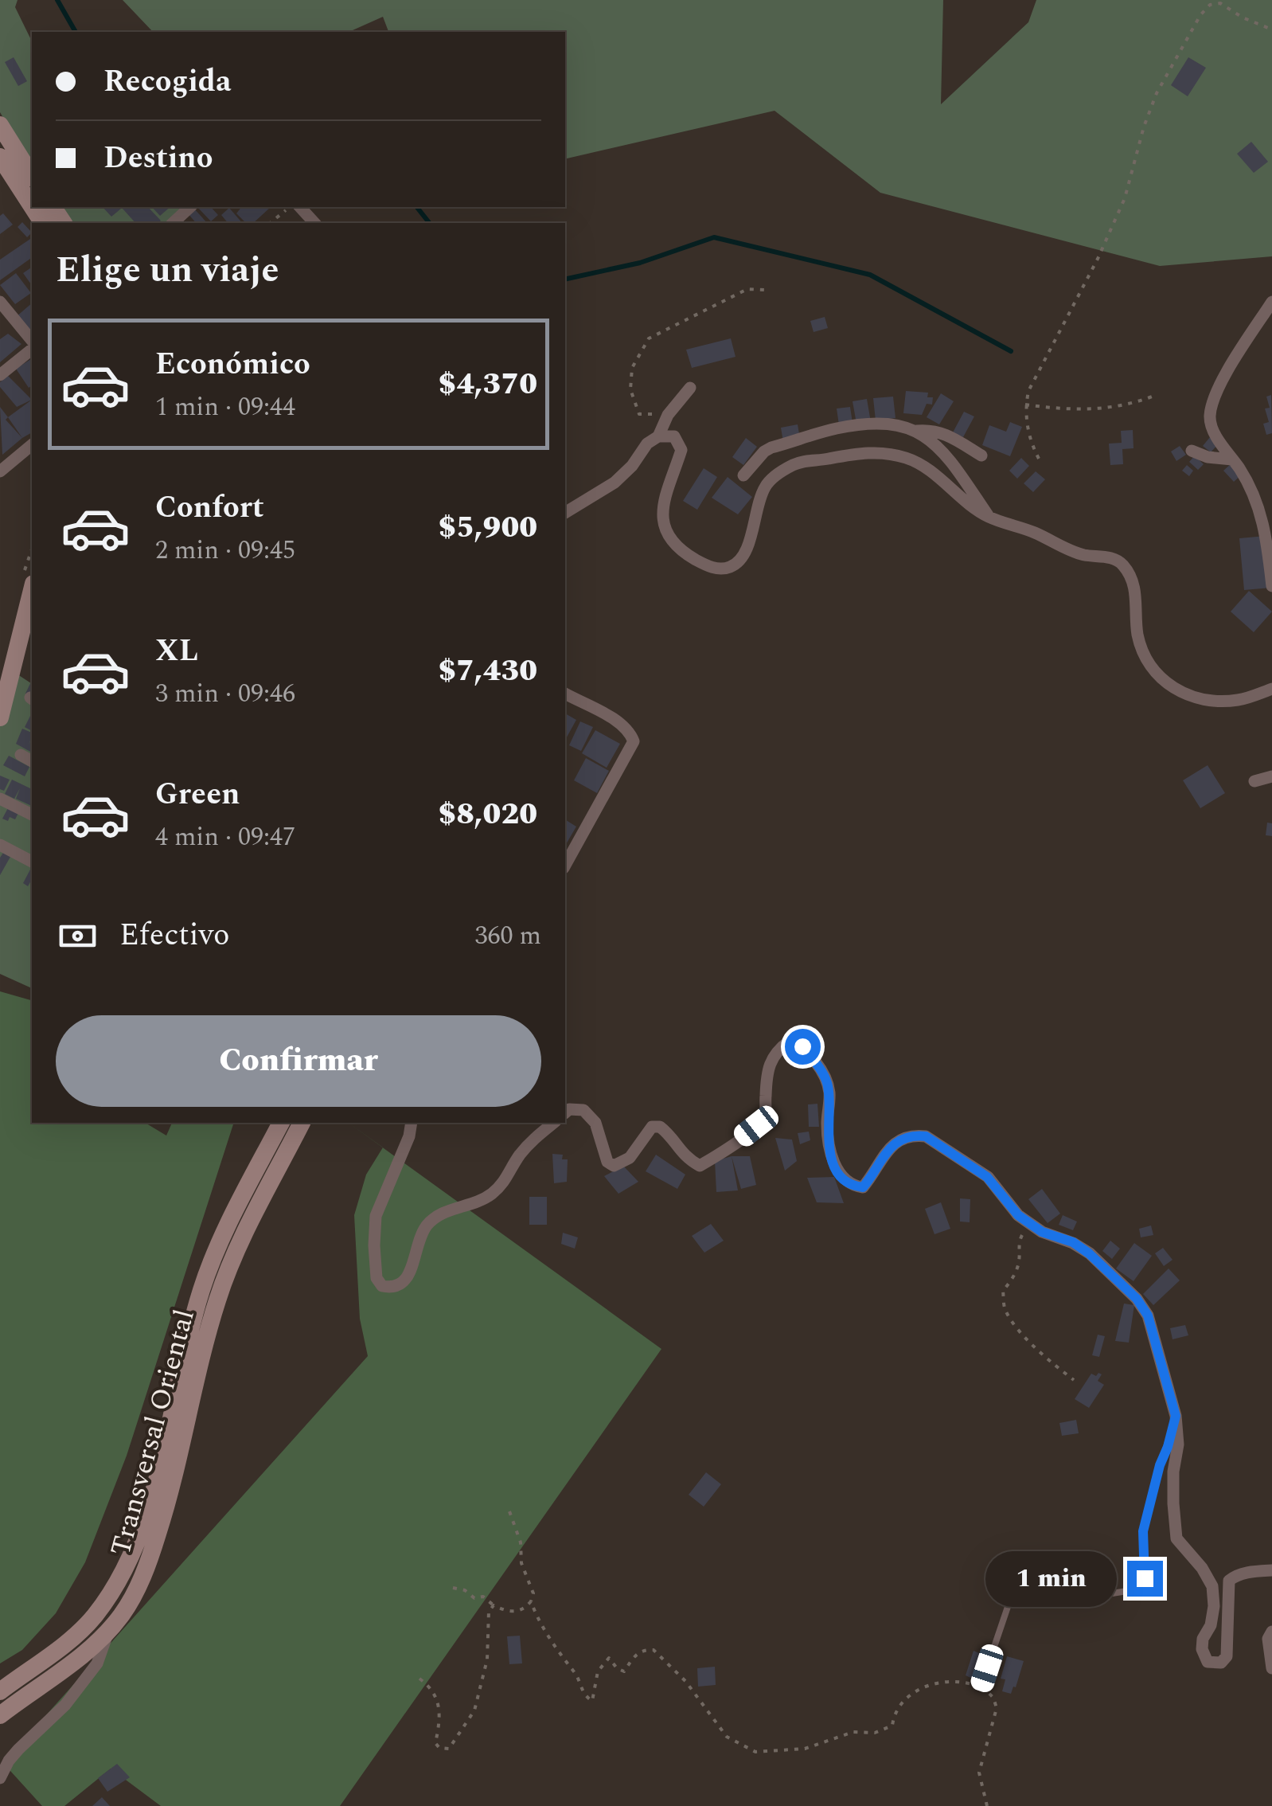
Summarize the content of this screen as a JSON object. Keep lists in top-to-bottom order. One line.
{"streets":{"main road":["Transversal Oriental"]},"page":{"banner":["Recogida","Destino"],"heading":"Elige un viaje","list":[{"name":"Económico","note":"1 min · 09:44","value":"$4,370"},{"name":"Confort","note":"2 min · 09:45","value":"$5,900"},{"name":"XL","note":"3 min · 09:46","value":"$7,430"},{"name":"Green","note":"4 min · 09:47","value":"$8,020"}],"pay":["Efectivo","360 m"],"buttons":"Confirmar","bubble":"1 min"}}
